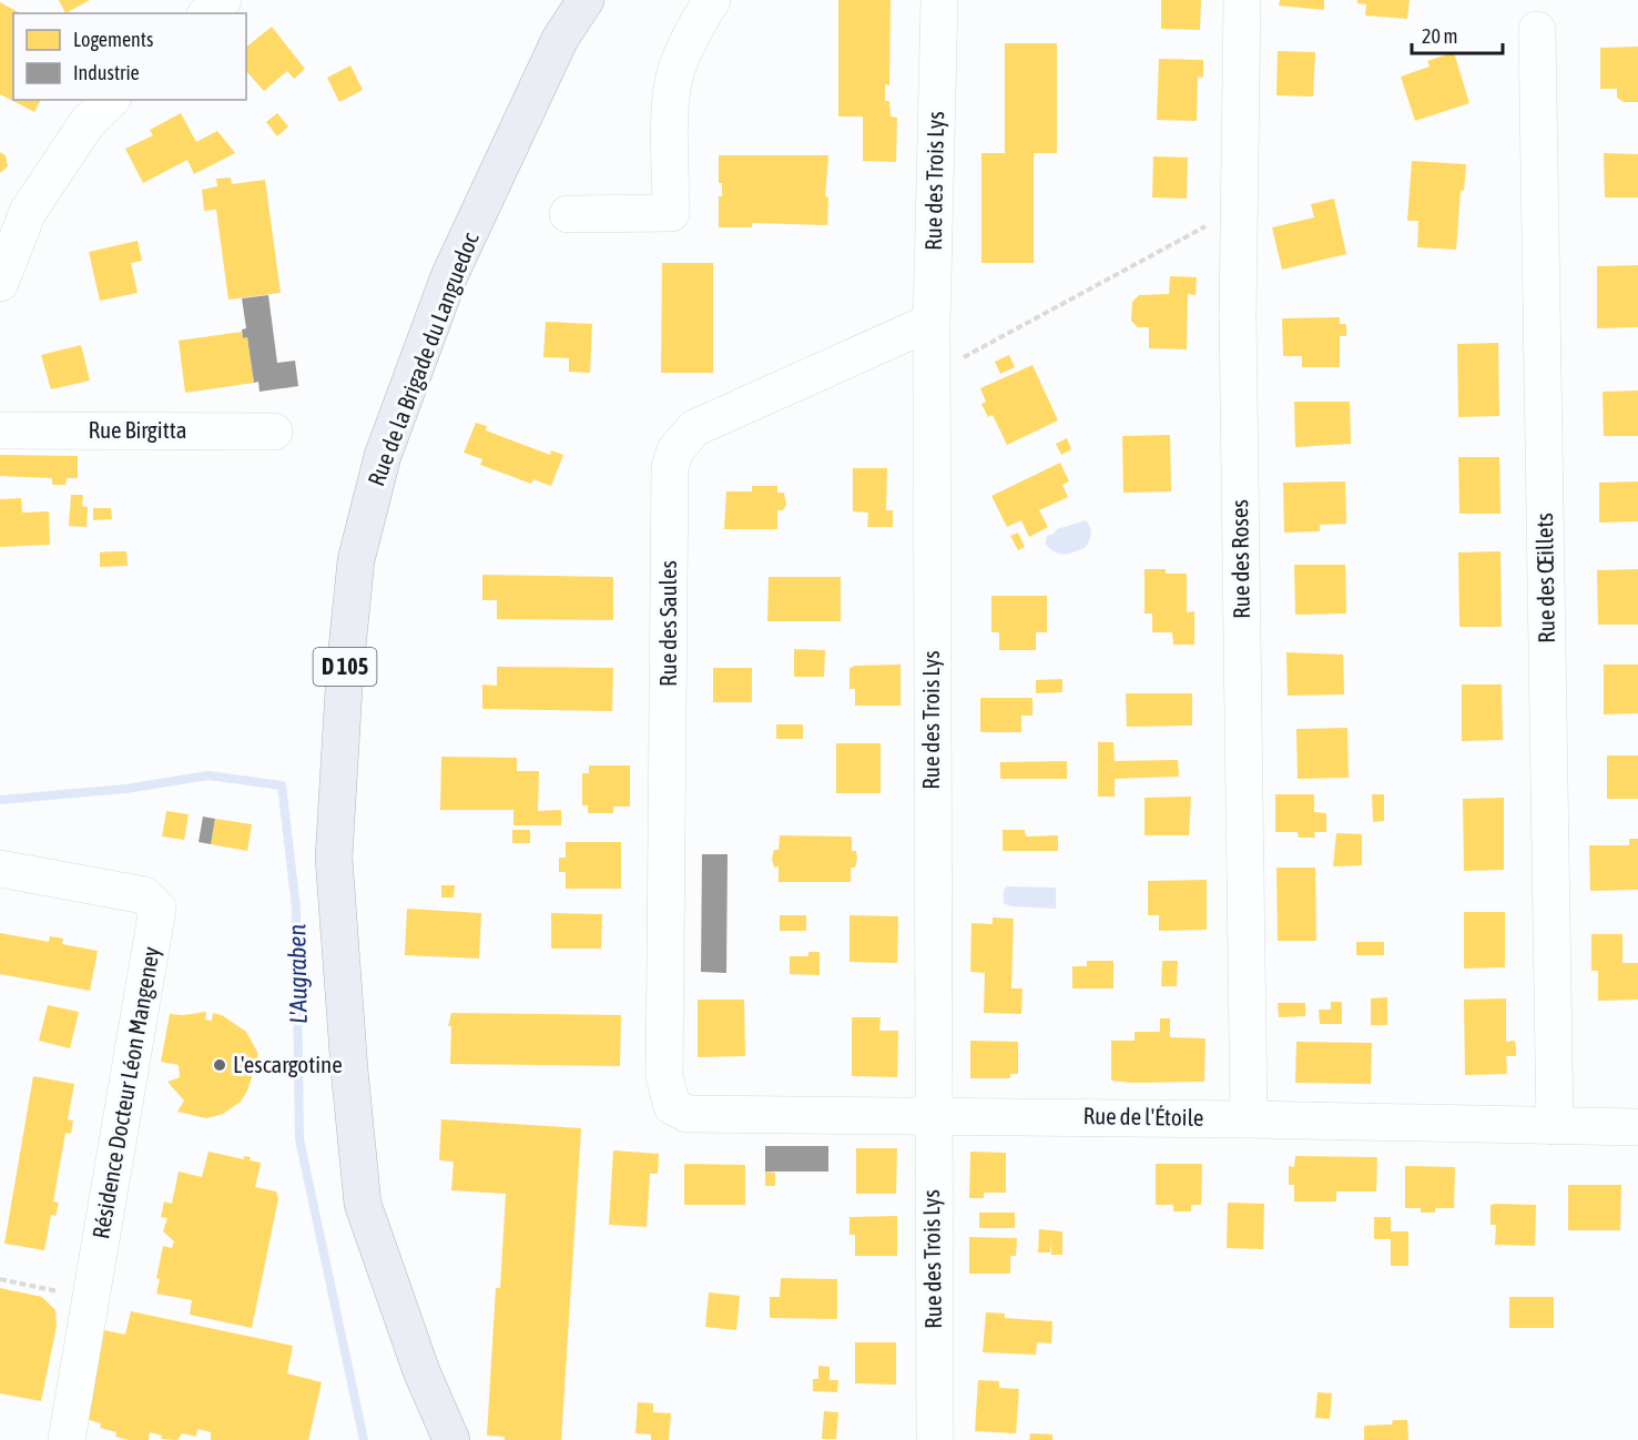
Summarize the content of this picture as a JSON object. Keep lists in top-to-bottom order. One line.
{"streets":{"main road":["Rue de la Brigade du Languedoc","D 105"],"street":["Rue des Trois Lys","Rue Birgitta","Rue des Roses","Rue des Œillets","Rue des Saules","Résidence Docteur Léon Mangeney","Rue de l'Étoile"]},"crossings":[["Rue des Trois Lys","Rue des Saules"],["Rue des Trois Lys","Rue de l'Étoile"],["Rue des Roses","Rue de l'Étoile"],["Rue des Œillets","Rue de l'Étoile"],["Rue des Saules","Rue de l'Étoile"]],"water":["L'Augraben"],"places":["L'escargotine"],"legend":["Logements","Industrie"],"scale_bar":"20 m"}
